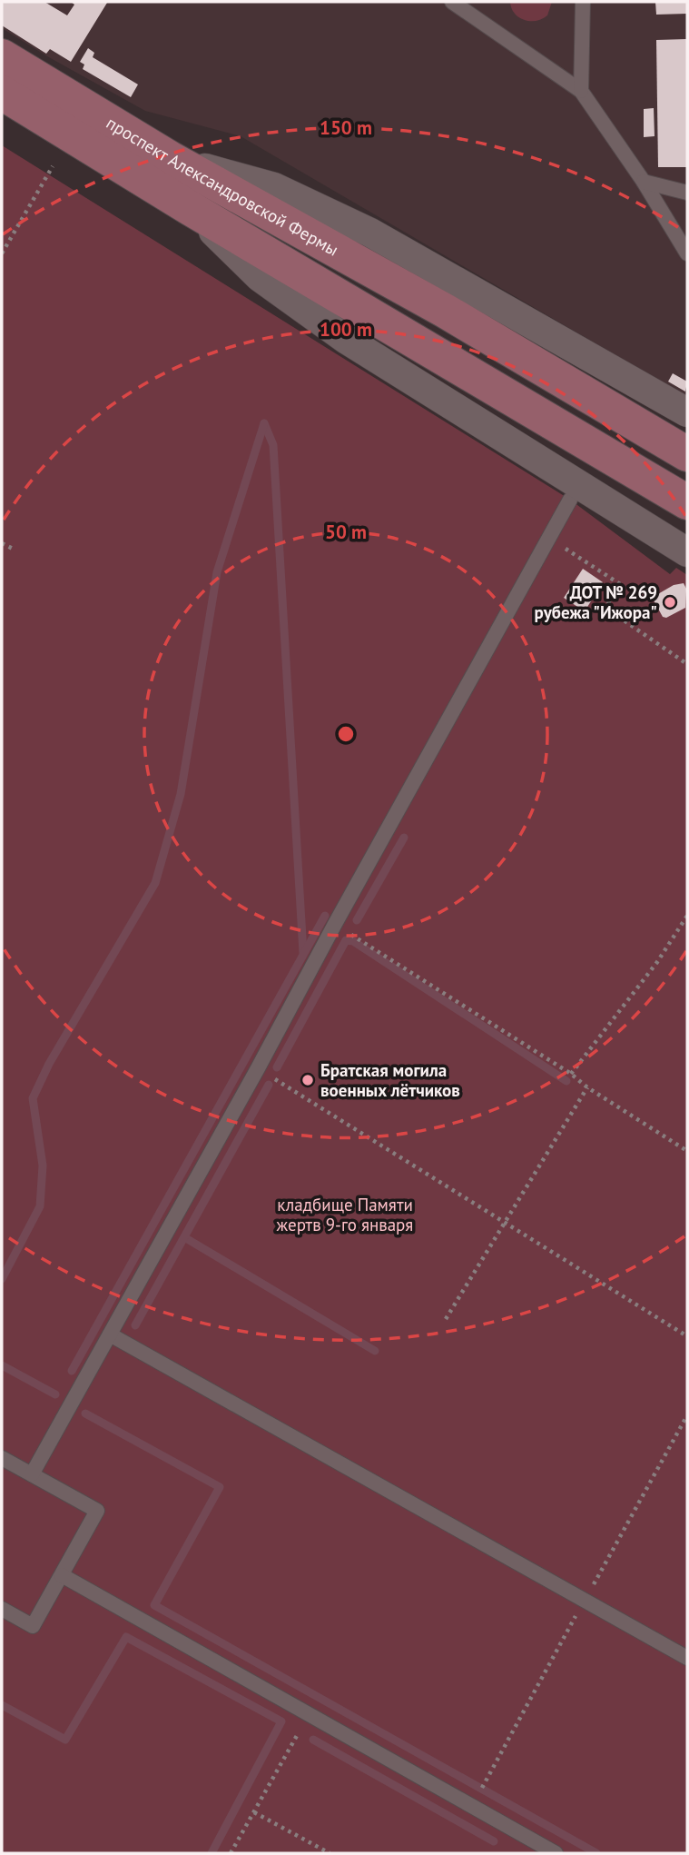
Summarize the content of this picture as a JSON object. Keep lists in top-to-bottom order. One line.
{"streets":{"main road":["проспект Александровской Фермы"]},"parks":["кладбище Памяти жертв 9-го января"],"places":["ДОТ № 269 рубежа \"Ижора\"","Братская могила военных лётчиков"],"rings":["150 m","100 m","50 m"]}
